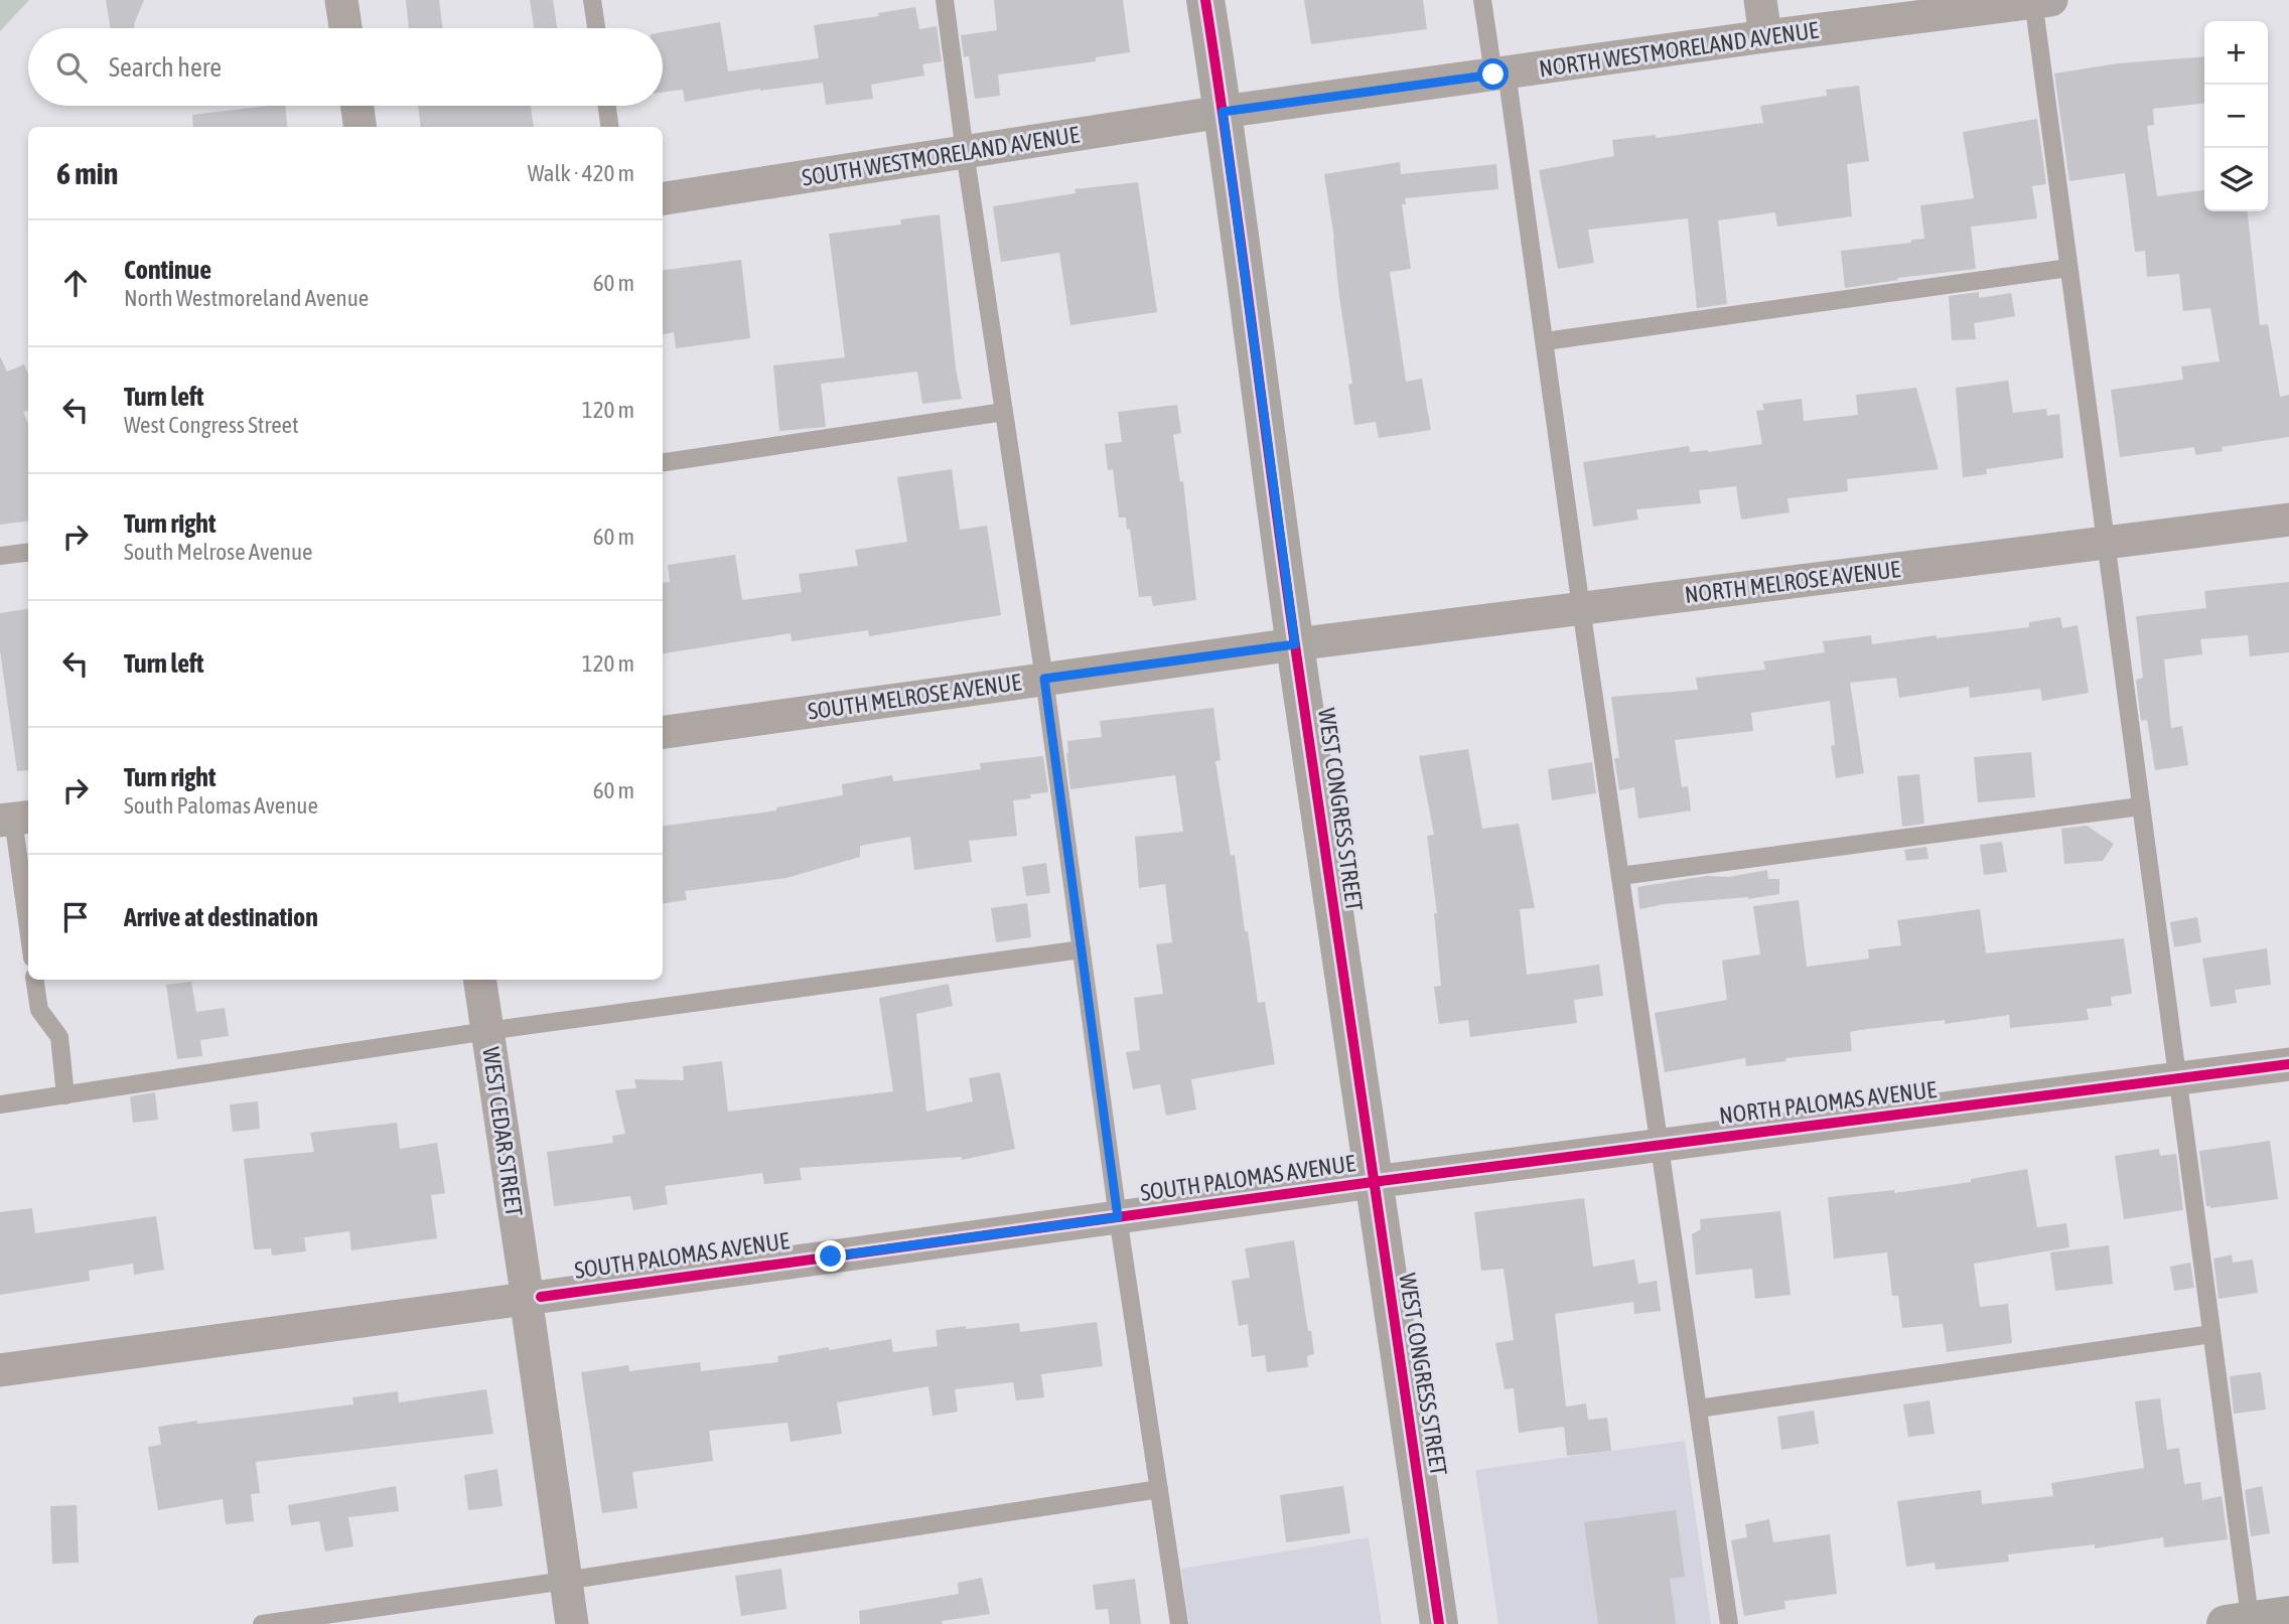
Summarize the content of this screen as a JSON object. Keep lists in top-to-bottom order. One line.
{"streets":{"main road":["WEST CONGRESS STREET"],"street":["NORTH WESTMORELAND AVENUE","SOUTH WESTMORELAND AVENUE","NORTH MELROSE AVENUE","SOUTH MELROSE AVENUE","NORTH PALOMAS AVENUE","WEST CEDAR STREET","SOUTH PALOMAS AVENUE"]},"crossings":[["NORTH WESTMORELAND AVENUE","SOUTH WESTMORELAND AVENUE"],["NORTH WESTMORELAND AVENUE","WEST CONGRESS STREET"],["SOUTH WESTMORELAND AVENUE","WEST CONGRESS STREET"],["NORTH MELROSE AVENUE","SOUTH MELROSE AVENUE"],["NORTH MELROSE AVENUE","WEST CONGRESS STREET"],["SOUTH MELROSE AVENUE","WEST CONGRESS STREET"],["WEST CONGRESS STREET","NORTH PALOMAS AVENUE"],["WEST CONGRESS STREET","SOUTH PALOMAS AVENUE"],["NORTH PALOMAS AVENUE","SOUTH PALOMAS AVENUE"],["WEST CEDAR STREET","SOUTH PALOMAS AVENUE"]],"page":{"map_buttons":["+","−"],"search":"Search here","heading":["6 min","Walk · 420 m"],"list":[["Continue","North Westmoreland Avenue","60 m"],["Turn left","West Congress Street","120 m"],["Turn right","South Melrose Avenue","60 m"],["Turn left","120 m"],["Turn right","South Palomas Avenue","60 m"],"Arrive at destination"]}}
